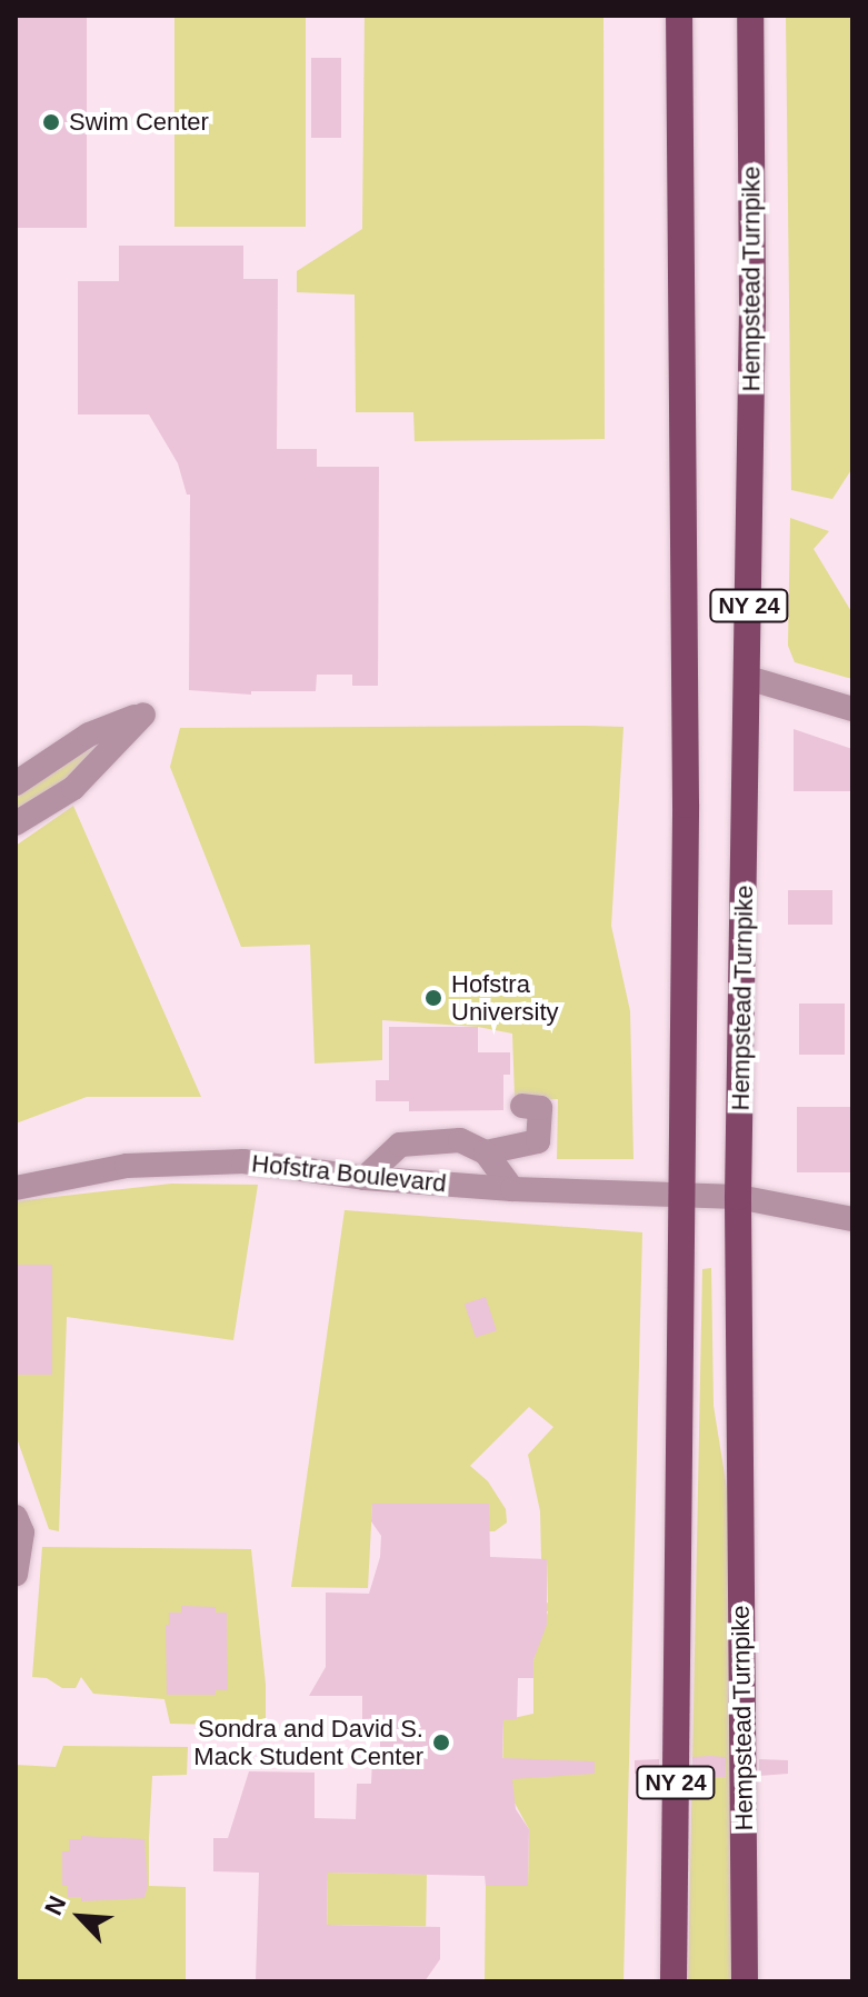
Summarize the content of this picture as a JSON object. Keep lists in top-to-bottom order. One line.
{"streets":{"main road":["Hempstead Turnpike","NY 24"],"street":["Hofstra Boulevard"]},"crossings":[["Hempstead Turnpike","Hofstra Boulevard"],["NY 24","Hofstra Boulevard"]],"places":["Swim Center","Hofstra University","Sondra and David S. Mack Student Center"],"north":"top left"}
